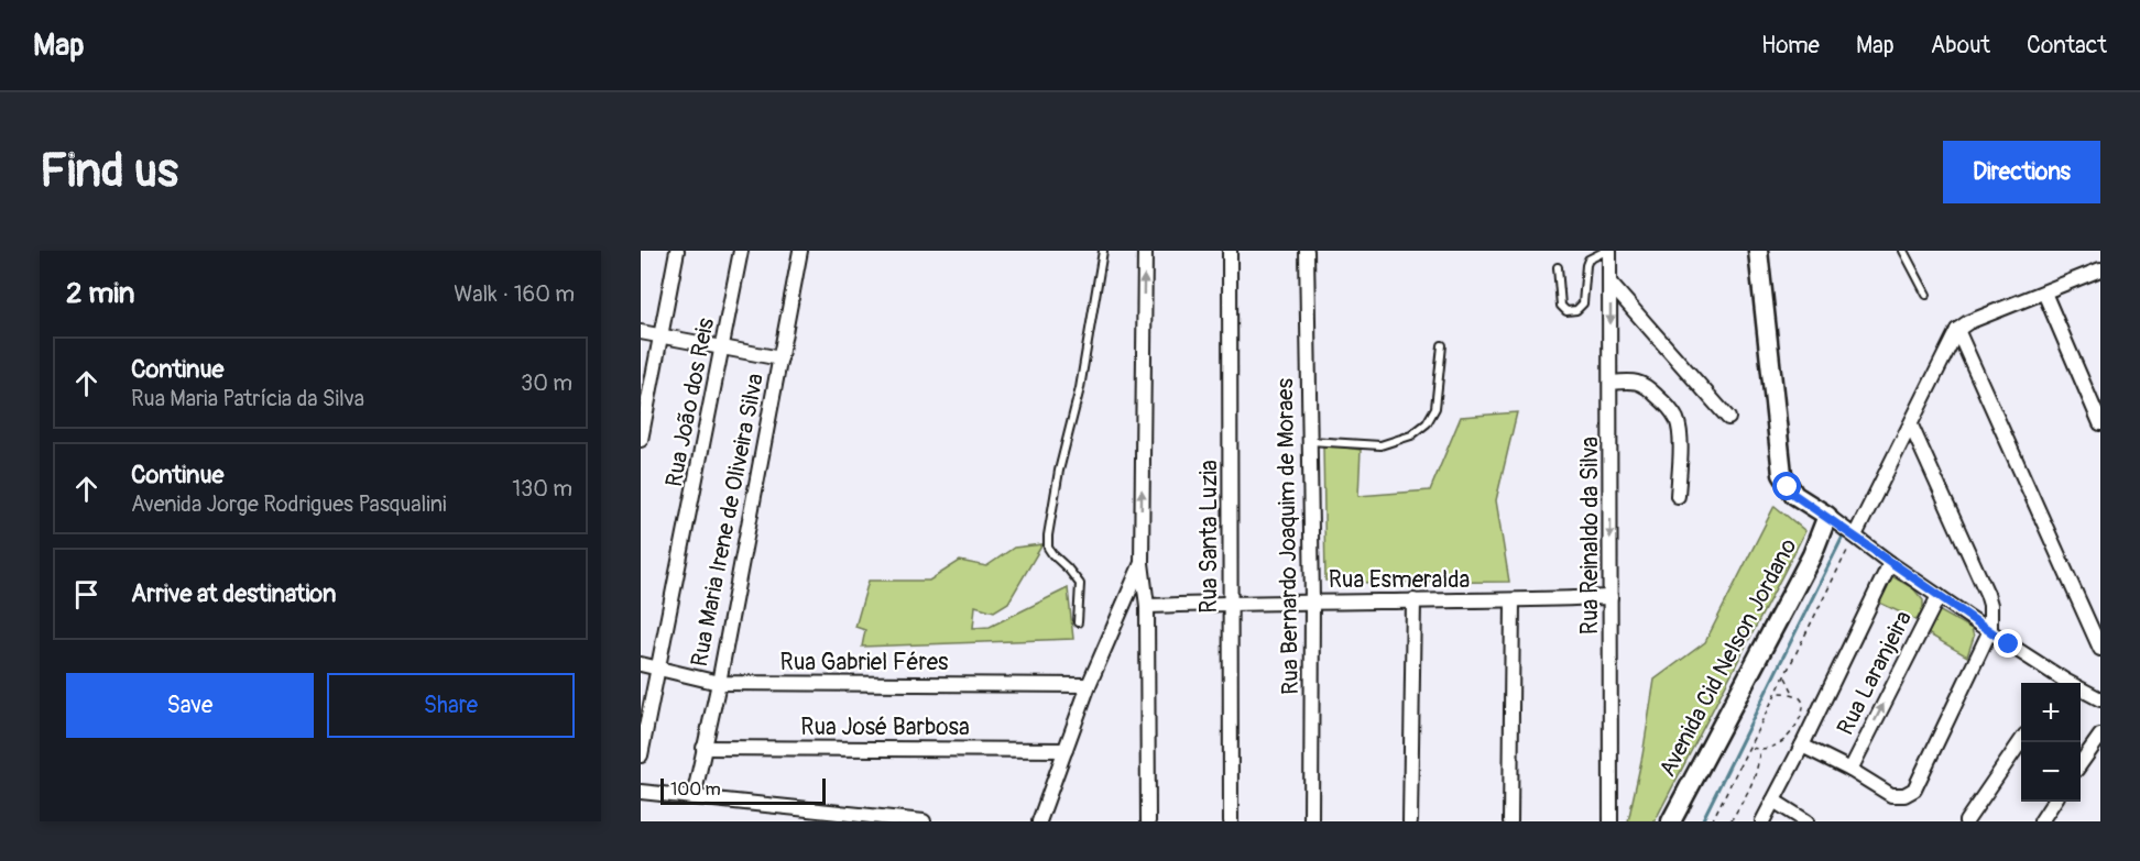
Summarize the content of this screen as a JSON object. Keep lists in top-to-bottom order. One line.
{"streets":{"street":["Rua João dos Reis","Rua Maria Irene de Oliveira Silva","Rua Reinaldo da Silva","Rua Santa Luzia","Rua Bernardo Joaquim de Moraes","Rua Esmeralda","Avenida Cid Nelson Jordano","Rua Gabriel Féres","Rua Laranjeira","Rua José Barbosa"]},"crossings":[["Rua João dos Reis","Rua Gabriel Féres"],["Rua Maria Irene de Oliveira Silva","Rua Gabriel Féres"],["Rua Maria Irene de Oliveira Silva","Rua José Barbosa"],["Rua Reinaldo da Silva","Rua Esmeralda"],["Rua Santa Luzia","Rua Esmeralda"],["Rua Bernardo Joaquim de Moraes","Rua Esmeralda"]],"one_way":["Rua Reinaldo da Silva"],"scale_bar":"100 m","page":{"header":"Map","nav":["Home","Map","About","Contact"],"buttons":["Directions",["Save","Share"]],"title":"Find us","heading":["2 min","Walk · 160 m"],"list":[["Continue","Rua Maria Patrícia da Silva","30 m"],["Continue","Avenida Jorge Rodrigues Pasqualini","130 m"],"Arrive at destination"],"map_buttons":["+","−"],"scale":"100 m"}}
